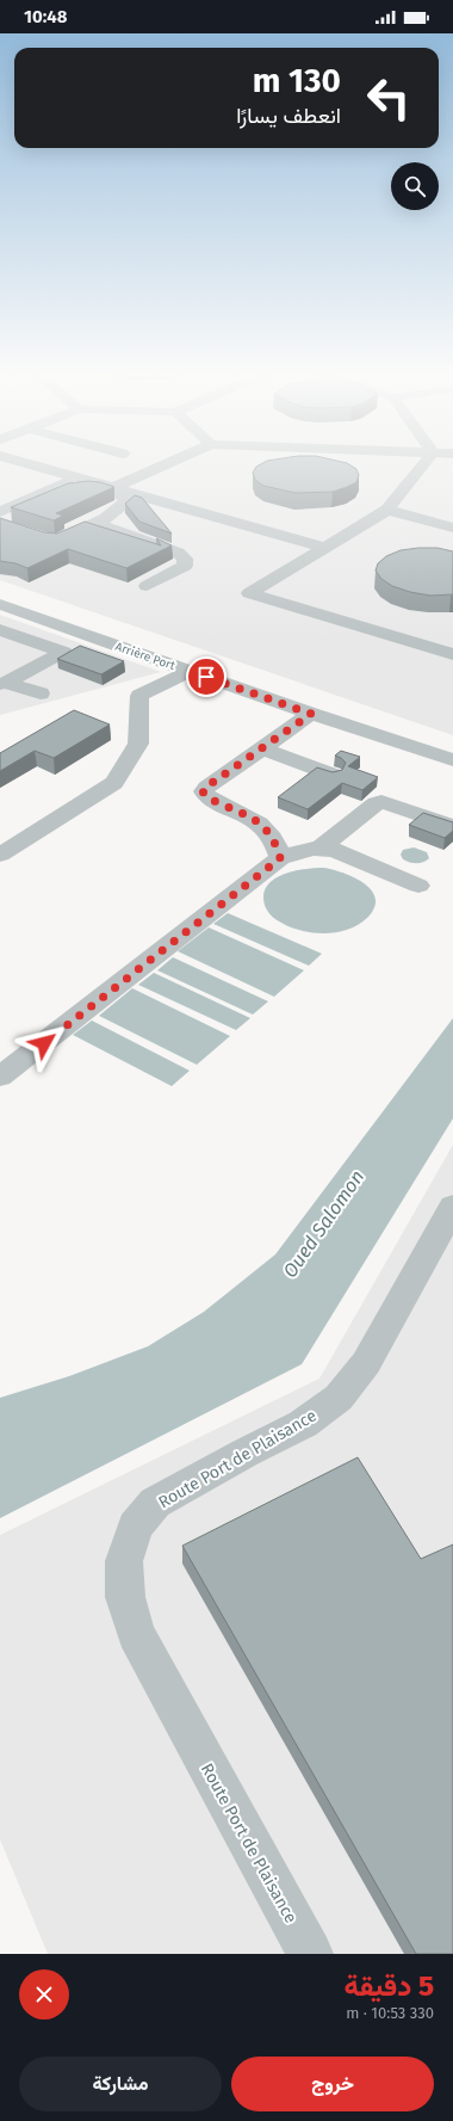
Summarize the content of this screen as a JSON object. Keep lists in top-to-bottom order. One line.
{"streets":{"street":["Arrière Port","Route Port de Plaisance"]},"water":["Oued Salomon"],"page":{"status":"10:48","turn":["130 m","انعطف يسارًا"],"heading":["5 دقيقة","330 m · 10:53"],"buttons":["خروج","مشاركة"]}}
